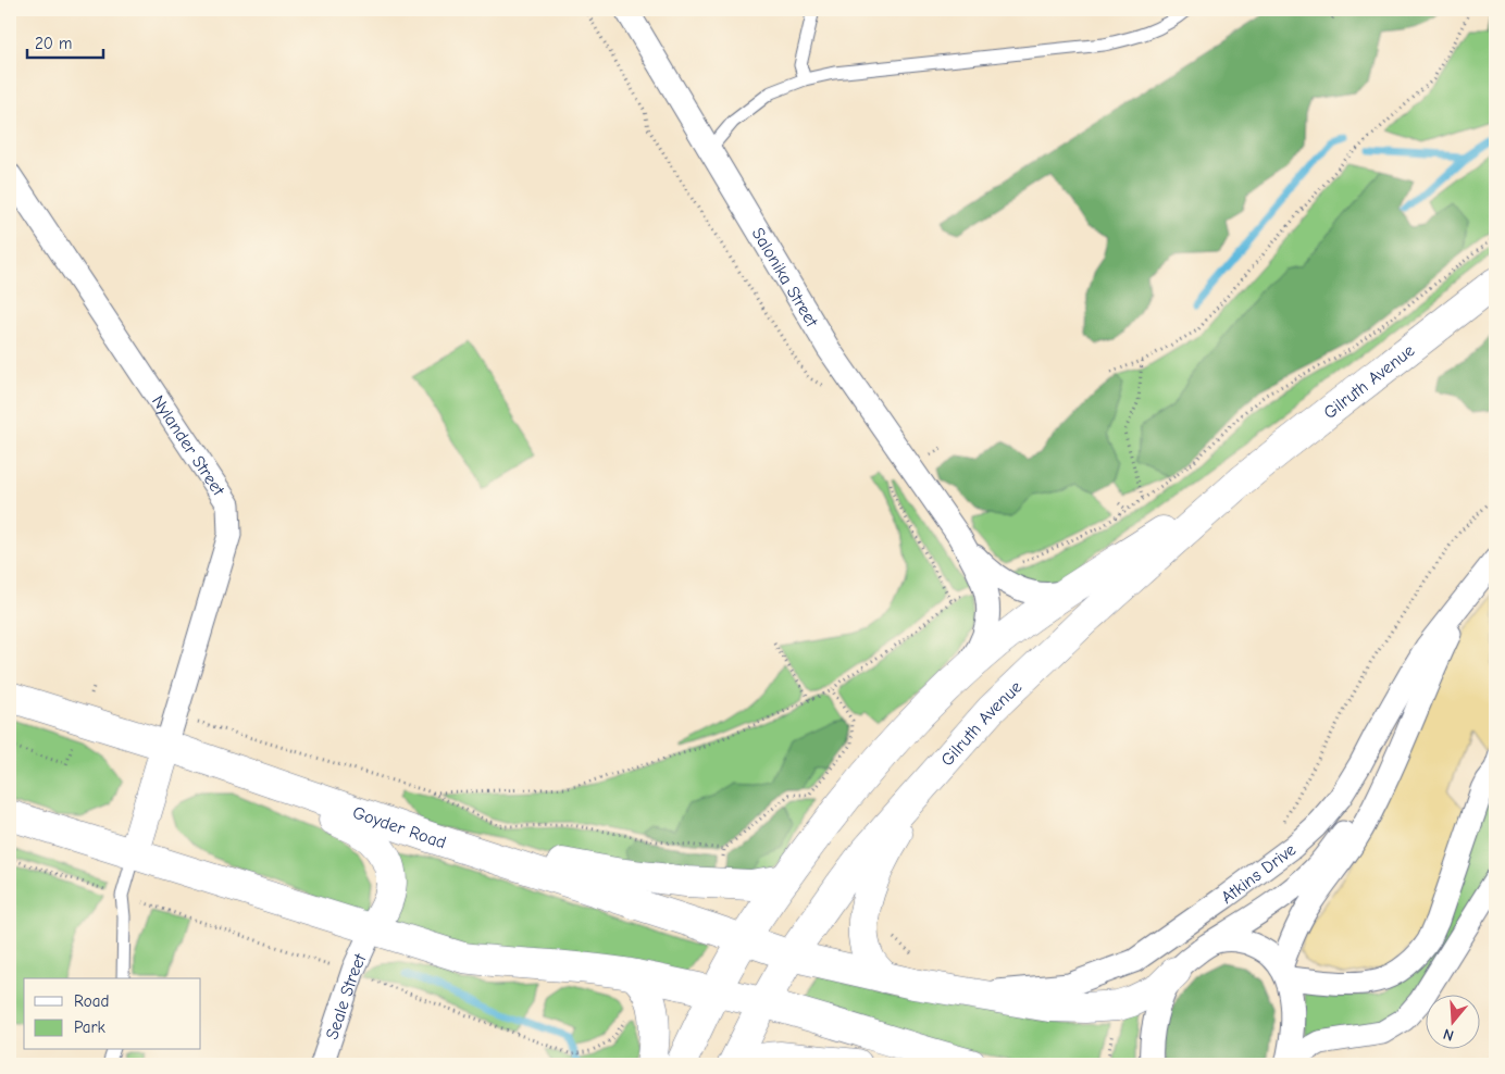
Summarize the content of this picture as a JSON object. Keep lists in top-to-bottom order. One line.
{"streets":{"street":["Salonika Street","Gilruth Avenue","Nylander Street","Goyder Road","Atkins Drive","Seale Street"]},"crossings":[["Salonika Street","Gilruth Avenue"],["Gilruth Avenue","Goyder Road"],["Nylander Street","Goyder Road"],["Goyder Road","Atkins Drive"]],"legend":["Road","Park"],"scale_bar":"20 m","north":"bottom"}
